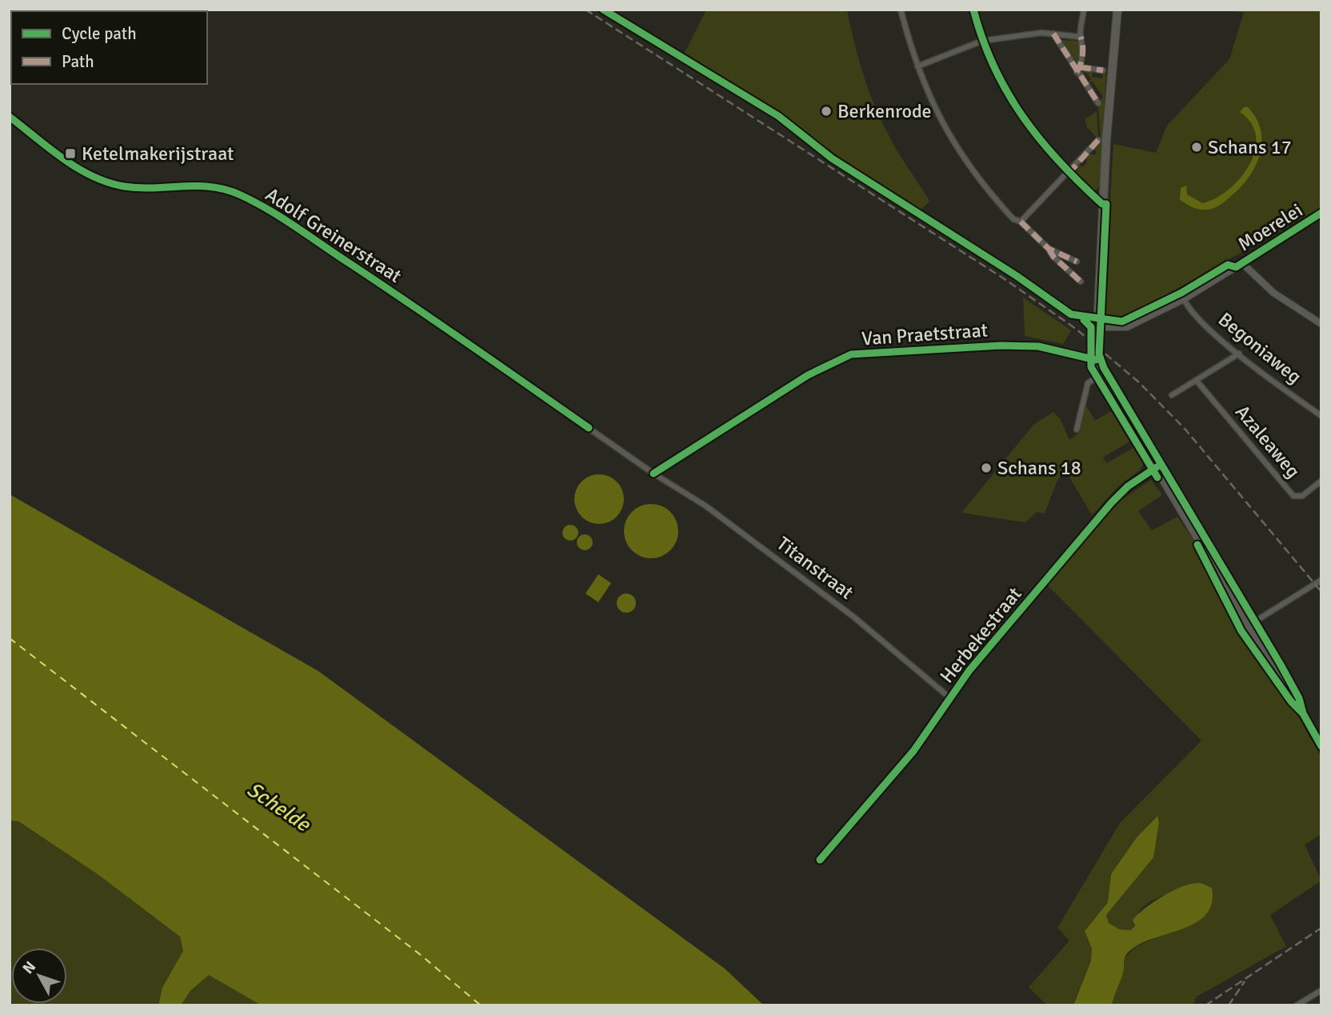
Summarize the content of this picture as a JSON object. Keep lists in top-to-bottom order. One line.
{"streets":{"street":["Moerelei","Adolf Greinerstraat","Van Praetstraat","Begoniaweg","Azaleaweg","Titanstraat","Herbekestraat"]},"crossings":[["Moerelei","Begoniaweg"],["Adolf Greinerstraat","Van Praetstraat"],["Adolf Greinerstraat","Titanstraat"],["Van Praetstraat","Titanstraat"],["Titanstraat","Herbekestraat"]],"water":["Schelde"],"places":{"other":["Berkenrode","Schans 17","Schans 18"],"transit":["Ketelmakerijstraat"]},"legend":["Cycle path","Path"],"north":"top left"}
